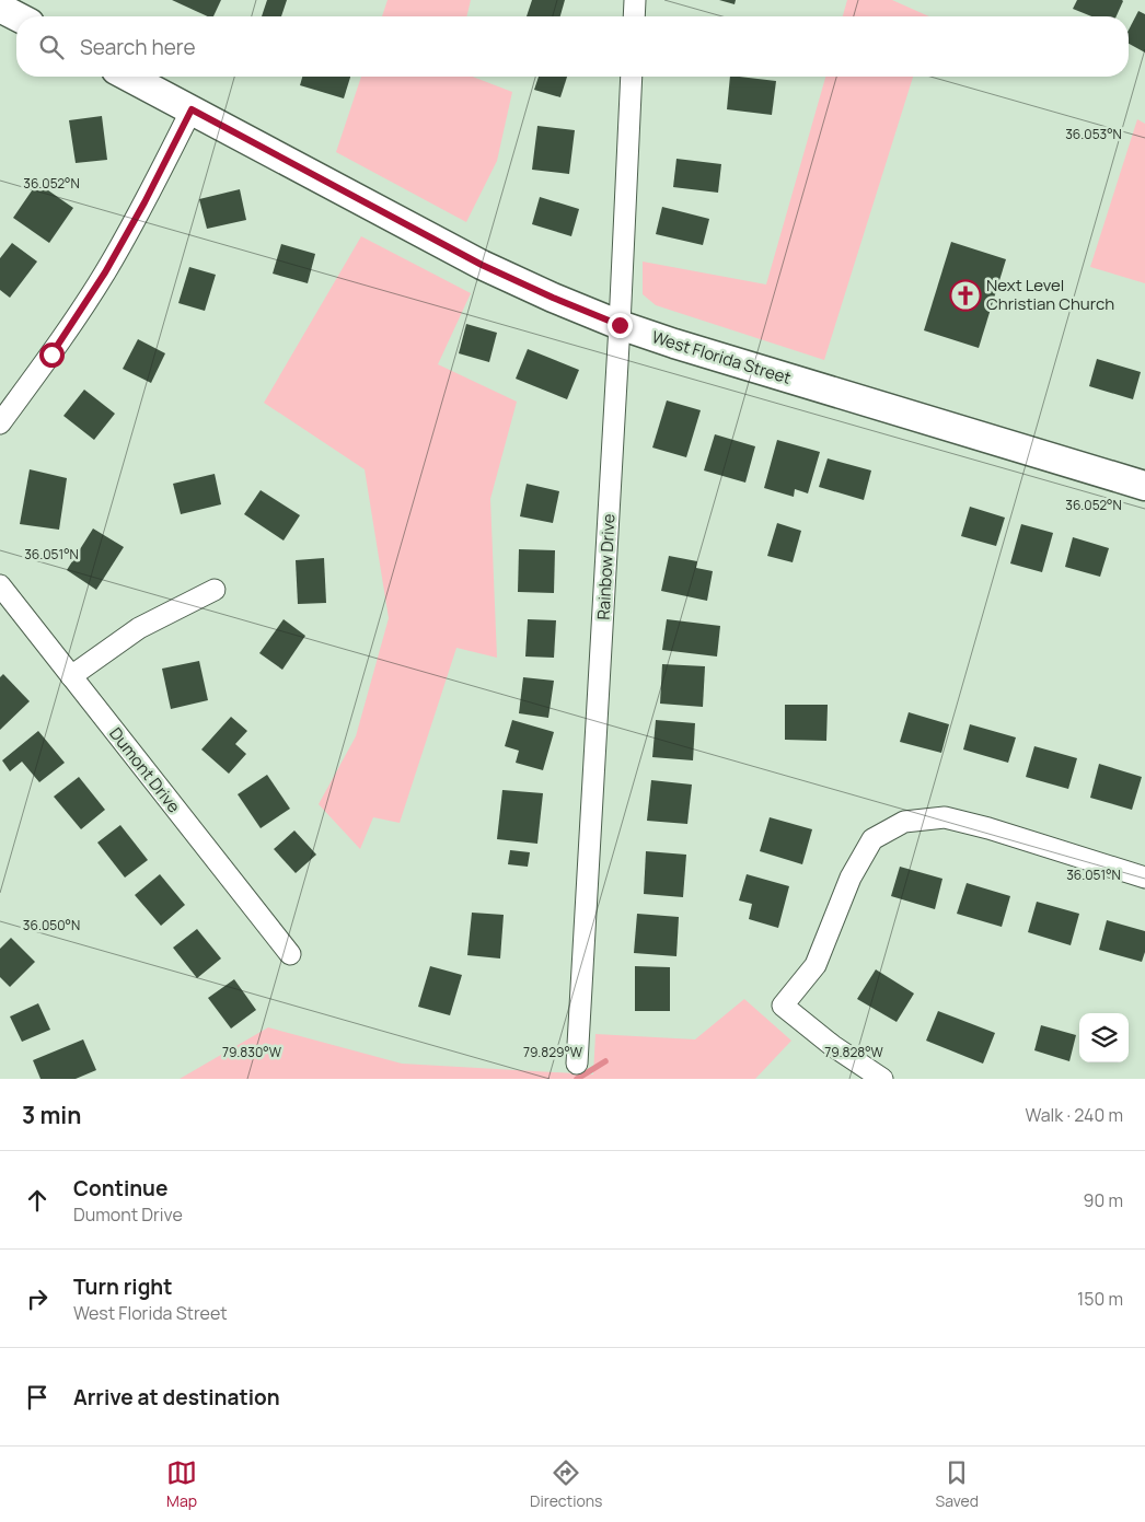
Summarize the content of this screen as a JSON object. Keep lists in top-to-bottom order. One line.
{"streets":{"main road":["West Florida Street"],"street":["Rainbow Drive","Dumont Drive"]},"crossings":[["West Florida Street","Rainbow Drive"]],"places":{"church":["Next Level Christian Church"]},"page":{"search":"Search here","heading":["3 min","Walk · 240 m"],"list":[["Continue","Dumont Drive","90 m"],["Turn right","West Florida Street","150 m"],"Arrive at destination"],"nav":["Map","Directions","Saved"]},"coordinates":["36.053°N","36.052°N","36.051°N","36.050°N","79.830°W","79.829°W","79.828°W"]}
